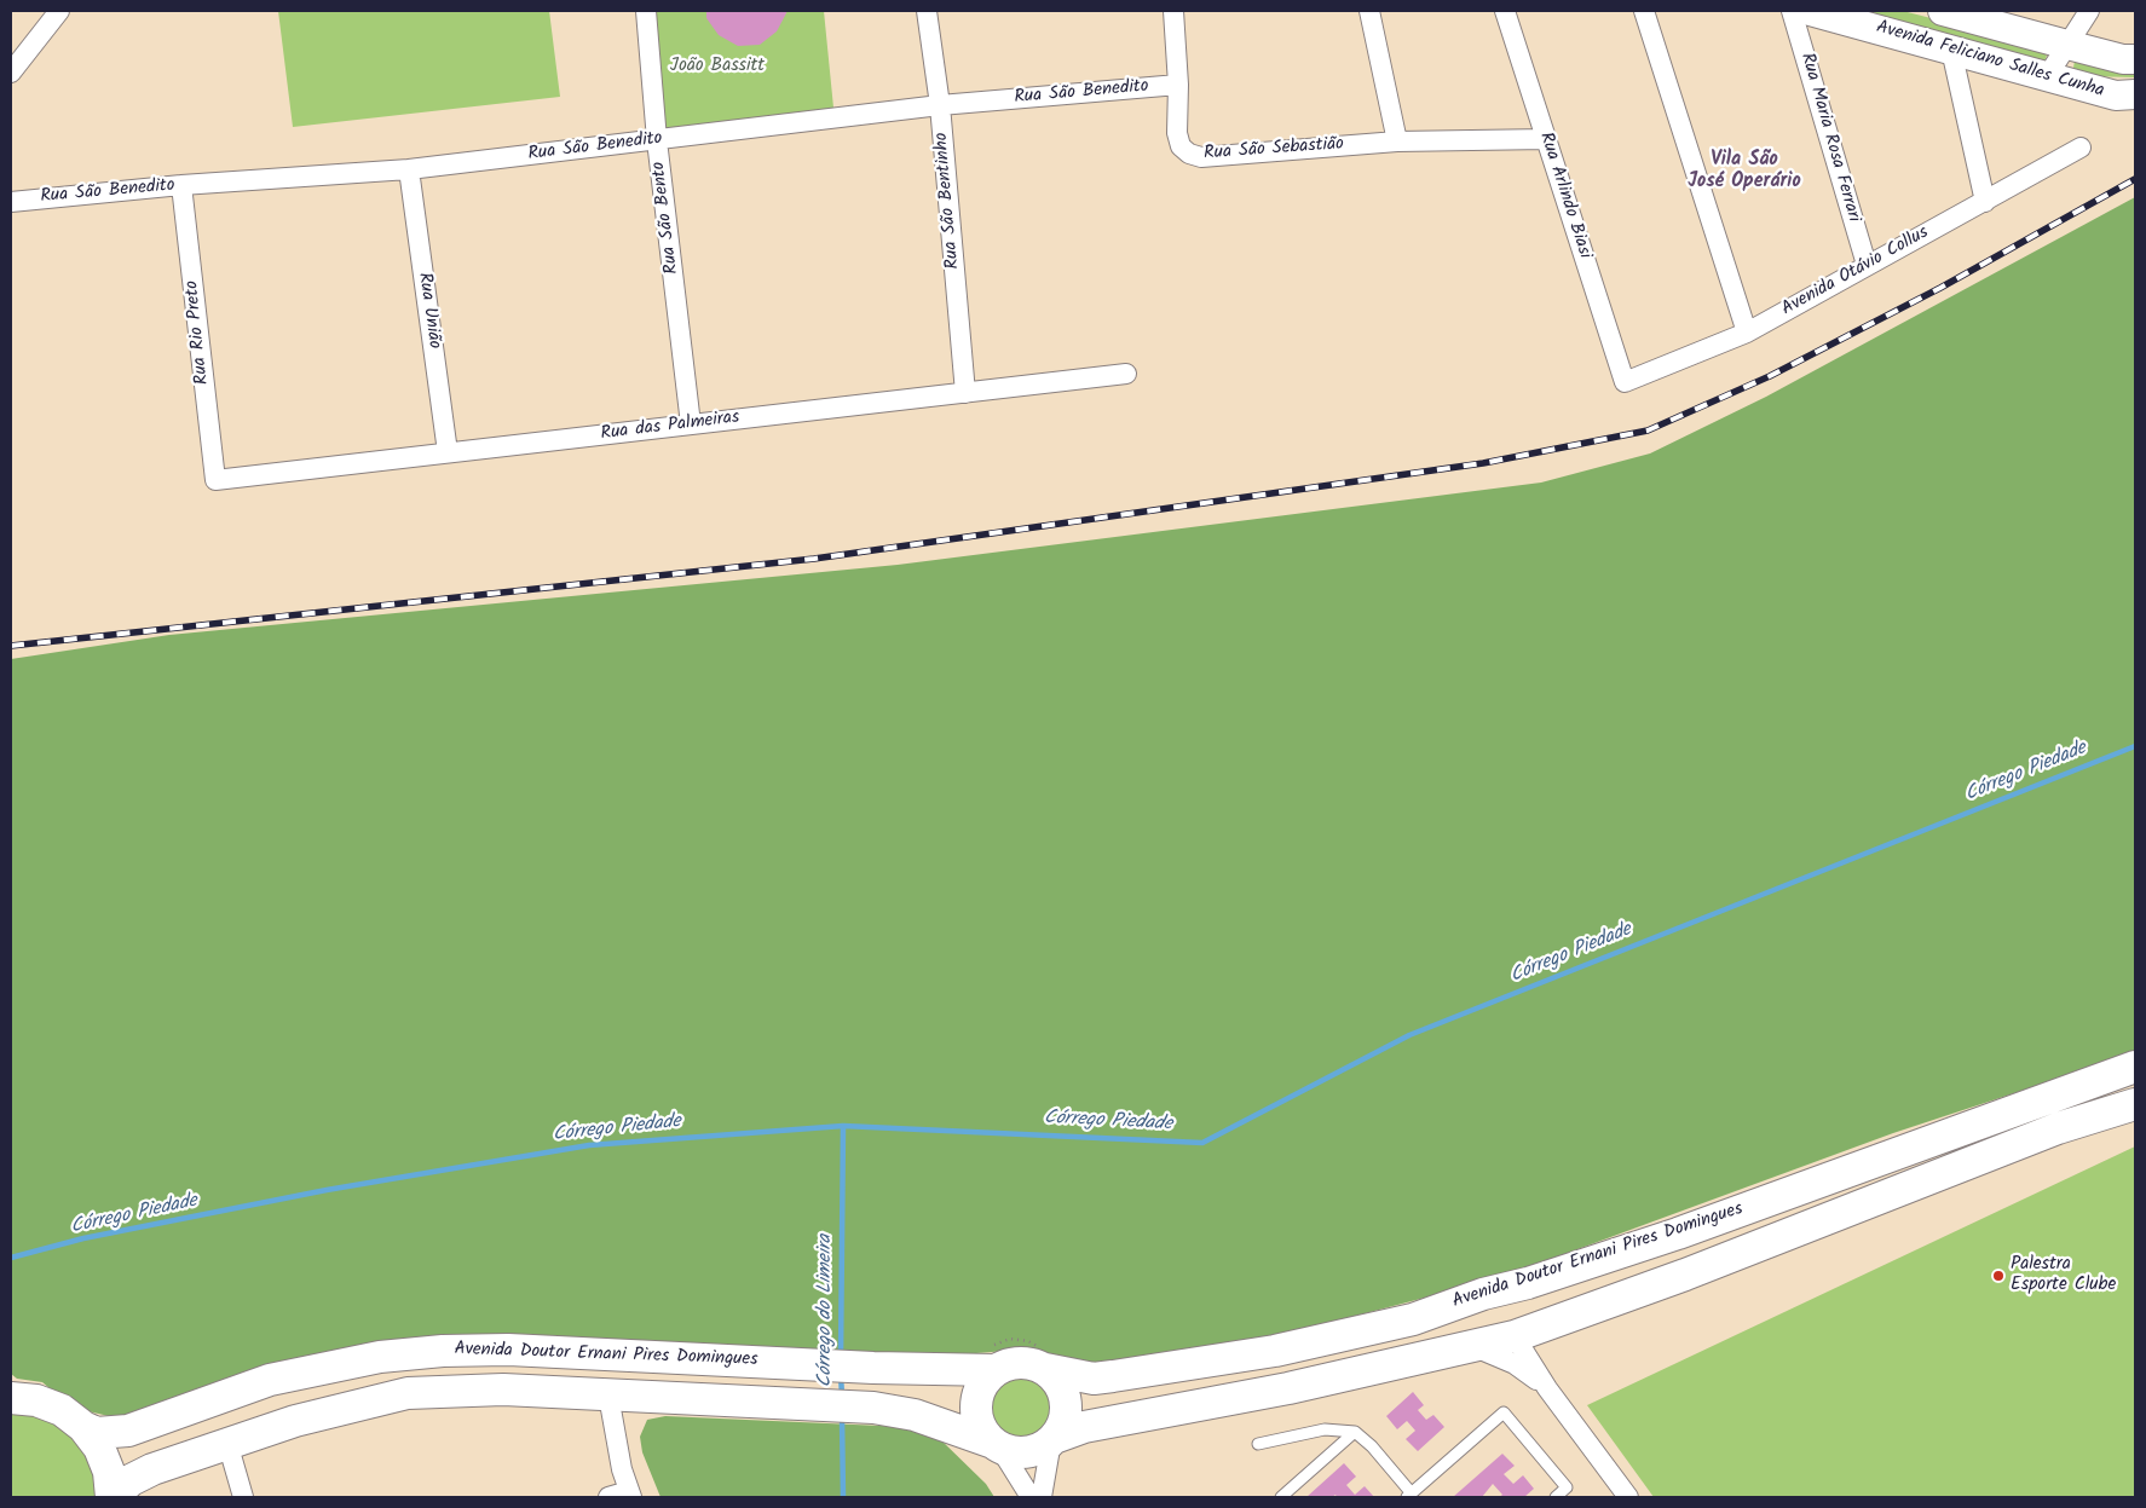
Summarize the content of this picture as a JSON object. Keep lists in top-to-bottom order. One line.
{"streets":{"main road":["Avenida Feliciano Salles Cunha","Avenida Doutor Ernani Pires Domingues"],"street":["Rua São Benedito","Rua Maria Rosa Ferrari","Rua São Sebastião","Rua Arlindo Biasi","Rua São Bentinho","Rua São Bento","Avenida Otávio Collus","Rua União","Rua Rio Preto","Rua das Palmeiras"]},"crossings":[["Rua São Benedito","Rua São Sebastião"],["Rua São Benedito","Rua São Bentinho"],["Rua São Benedito","Rua São Bento"],["Rua São Benedito","Rua União"],["Rua São Benedito","Rua Rio Preto"],["Rua Maria Rosa Ferrari","Avenida Otávio Collus"],["Rua Arlindo Biasi","Avenida Otávio Collus"],["Rua São Bentinho","Rua das Palmeiras"],["Rua São Bento","Rua das Palmeiras"],["Rua União","Rua das Palmeiras"],["Rua Rio Preto","Rua das Palmeiras"]],"districts":["Vila São José Operário"],"water":["Córrego Piedade","Córrego do Limeira"],"parks":["João Bassitt"],"places":["Palestra Esporte Clube"]}
